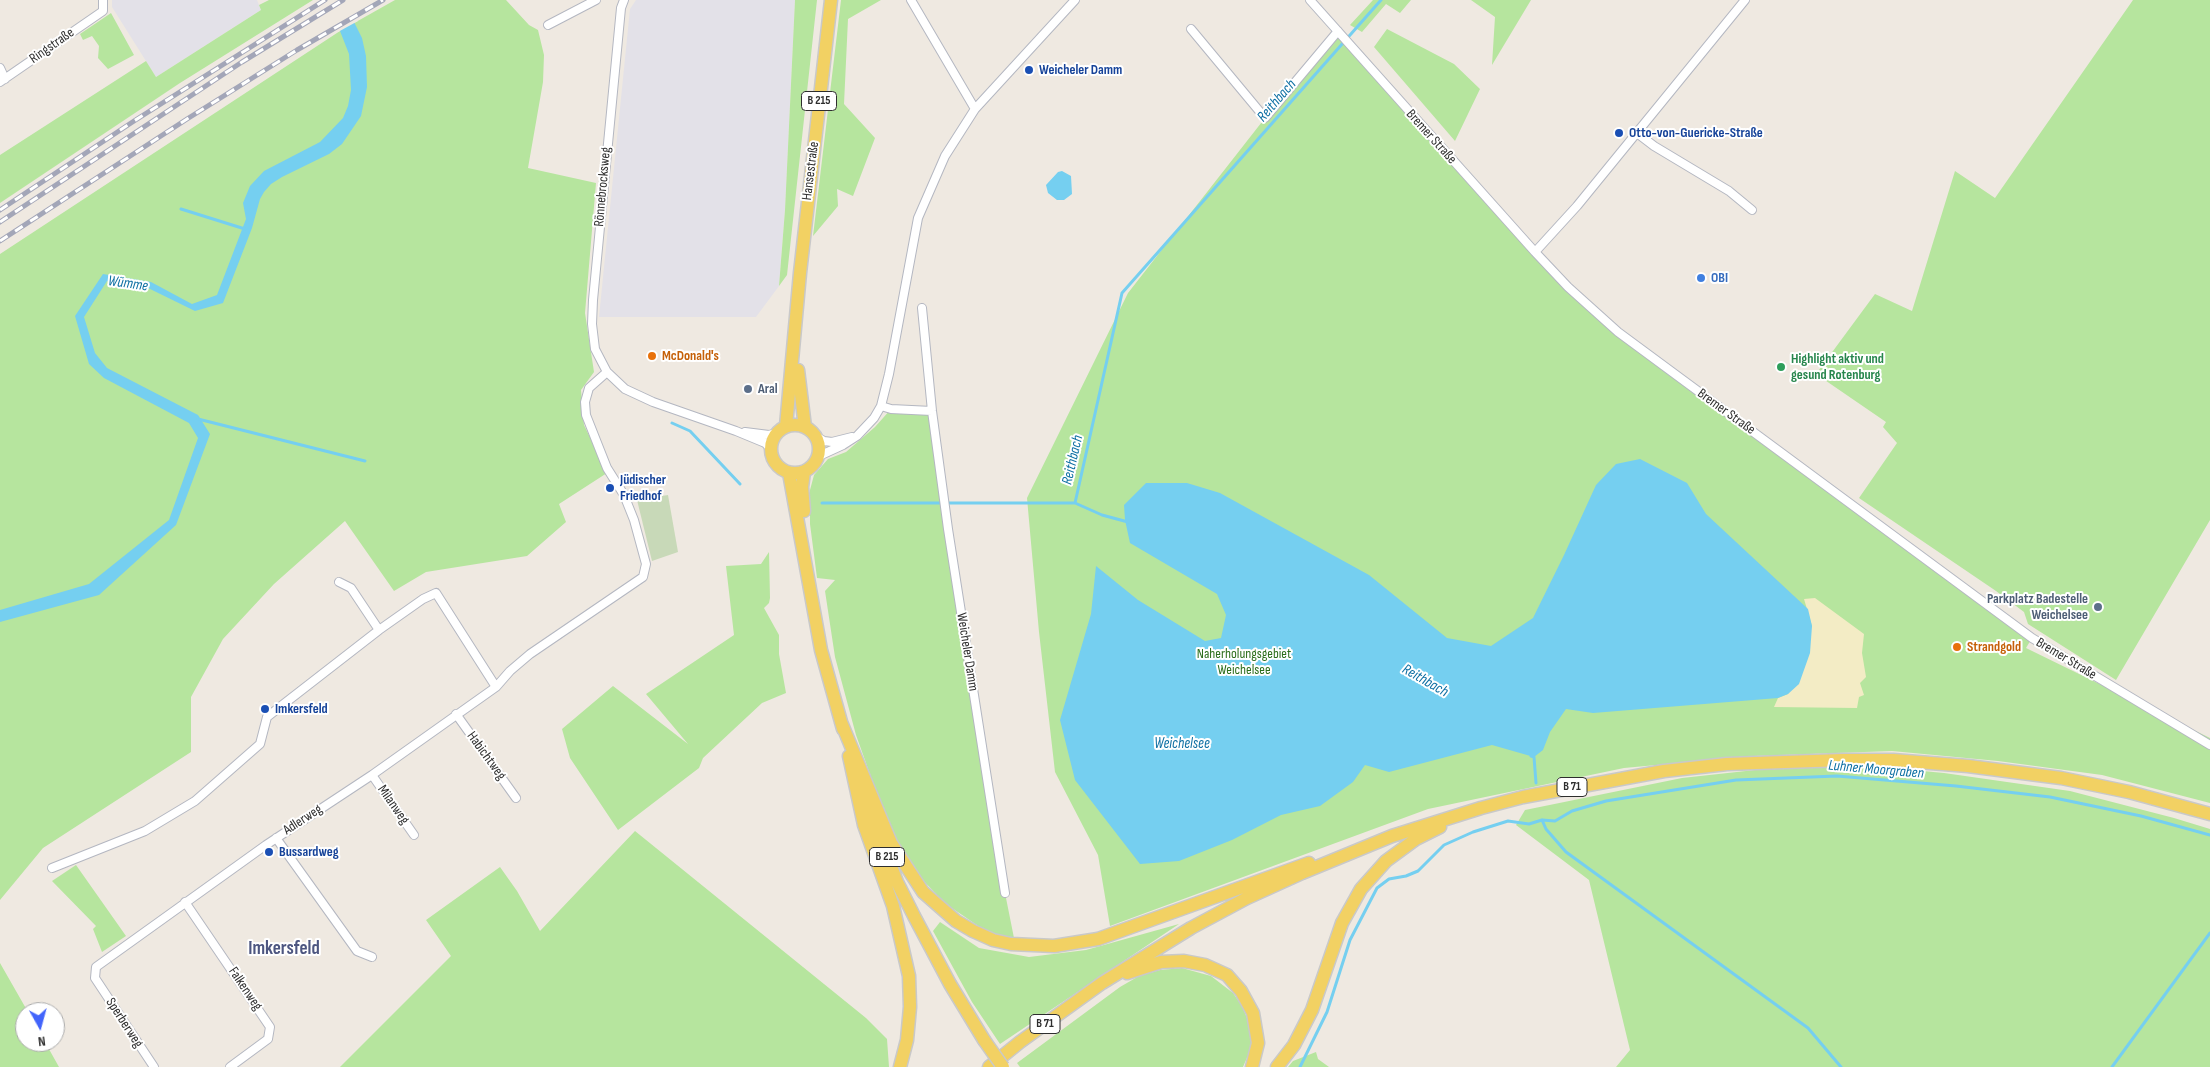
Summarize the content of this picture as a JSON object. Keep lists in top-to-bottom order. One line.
{"streets":{"main road":["B 215","Hansestraße","B 71"],"street":["Ringstraße","Bremer Straße","Rönnebrocksweg","Weicheler Damm","Habichtweg","Milanweg","Adlerweg","Falkenweg","Sperberweg"]},"crossings":[["B 215","Hansestraße"],["B 215","Rönnebrocksweg"],["Hansestraße","Rönnebrocksweg"],["Habichtweg","Adlerweg"],["Milanweg","Adlerweg"],["Adlerweg","Falkenweg"],["Adlerweg","Sperberweg"]],"districts":["Imkersfeld"],"water":["Reithbach","Wümme","Weichelsee","Luhner Moorgraben"],"parks":["Naherholungsgebiet Weichelsee"],"places":["Weicheler Damm","Otto-von-Guericke-Straße","OBI","McDonald's","Highlight aktiv und gesund Rotenburg","Aral","Jüdischer Friedhof","Parkplatz Badestelle Weichelsee","Strandgold","Imkersfeld","Bussardweg"],"north":"bottom"}
